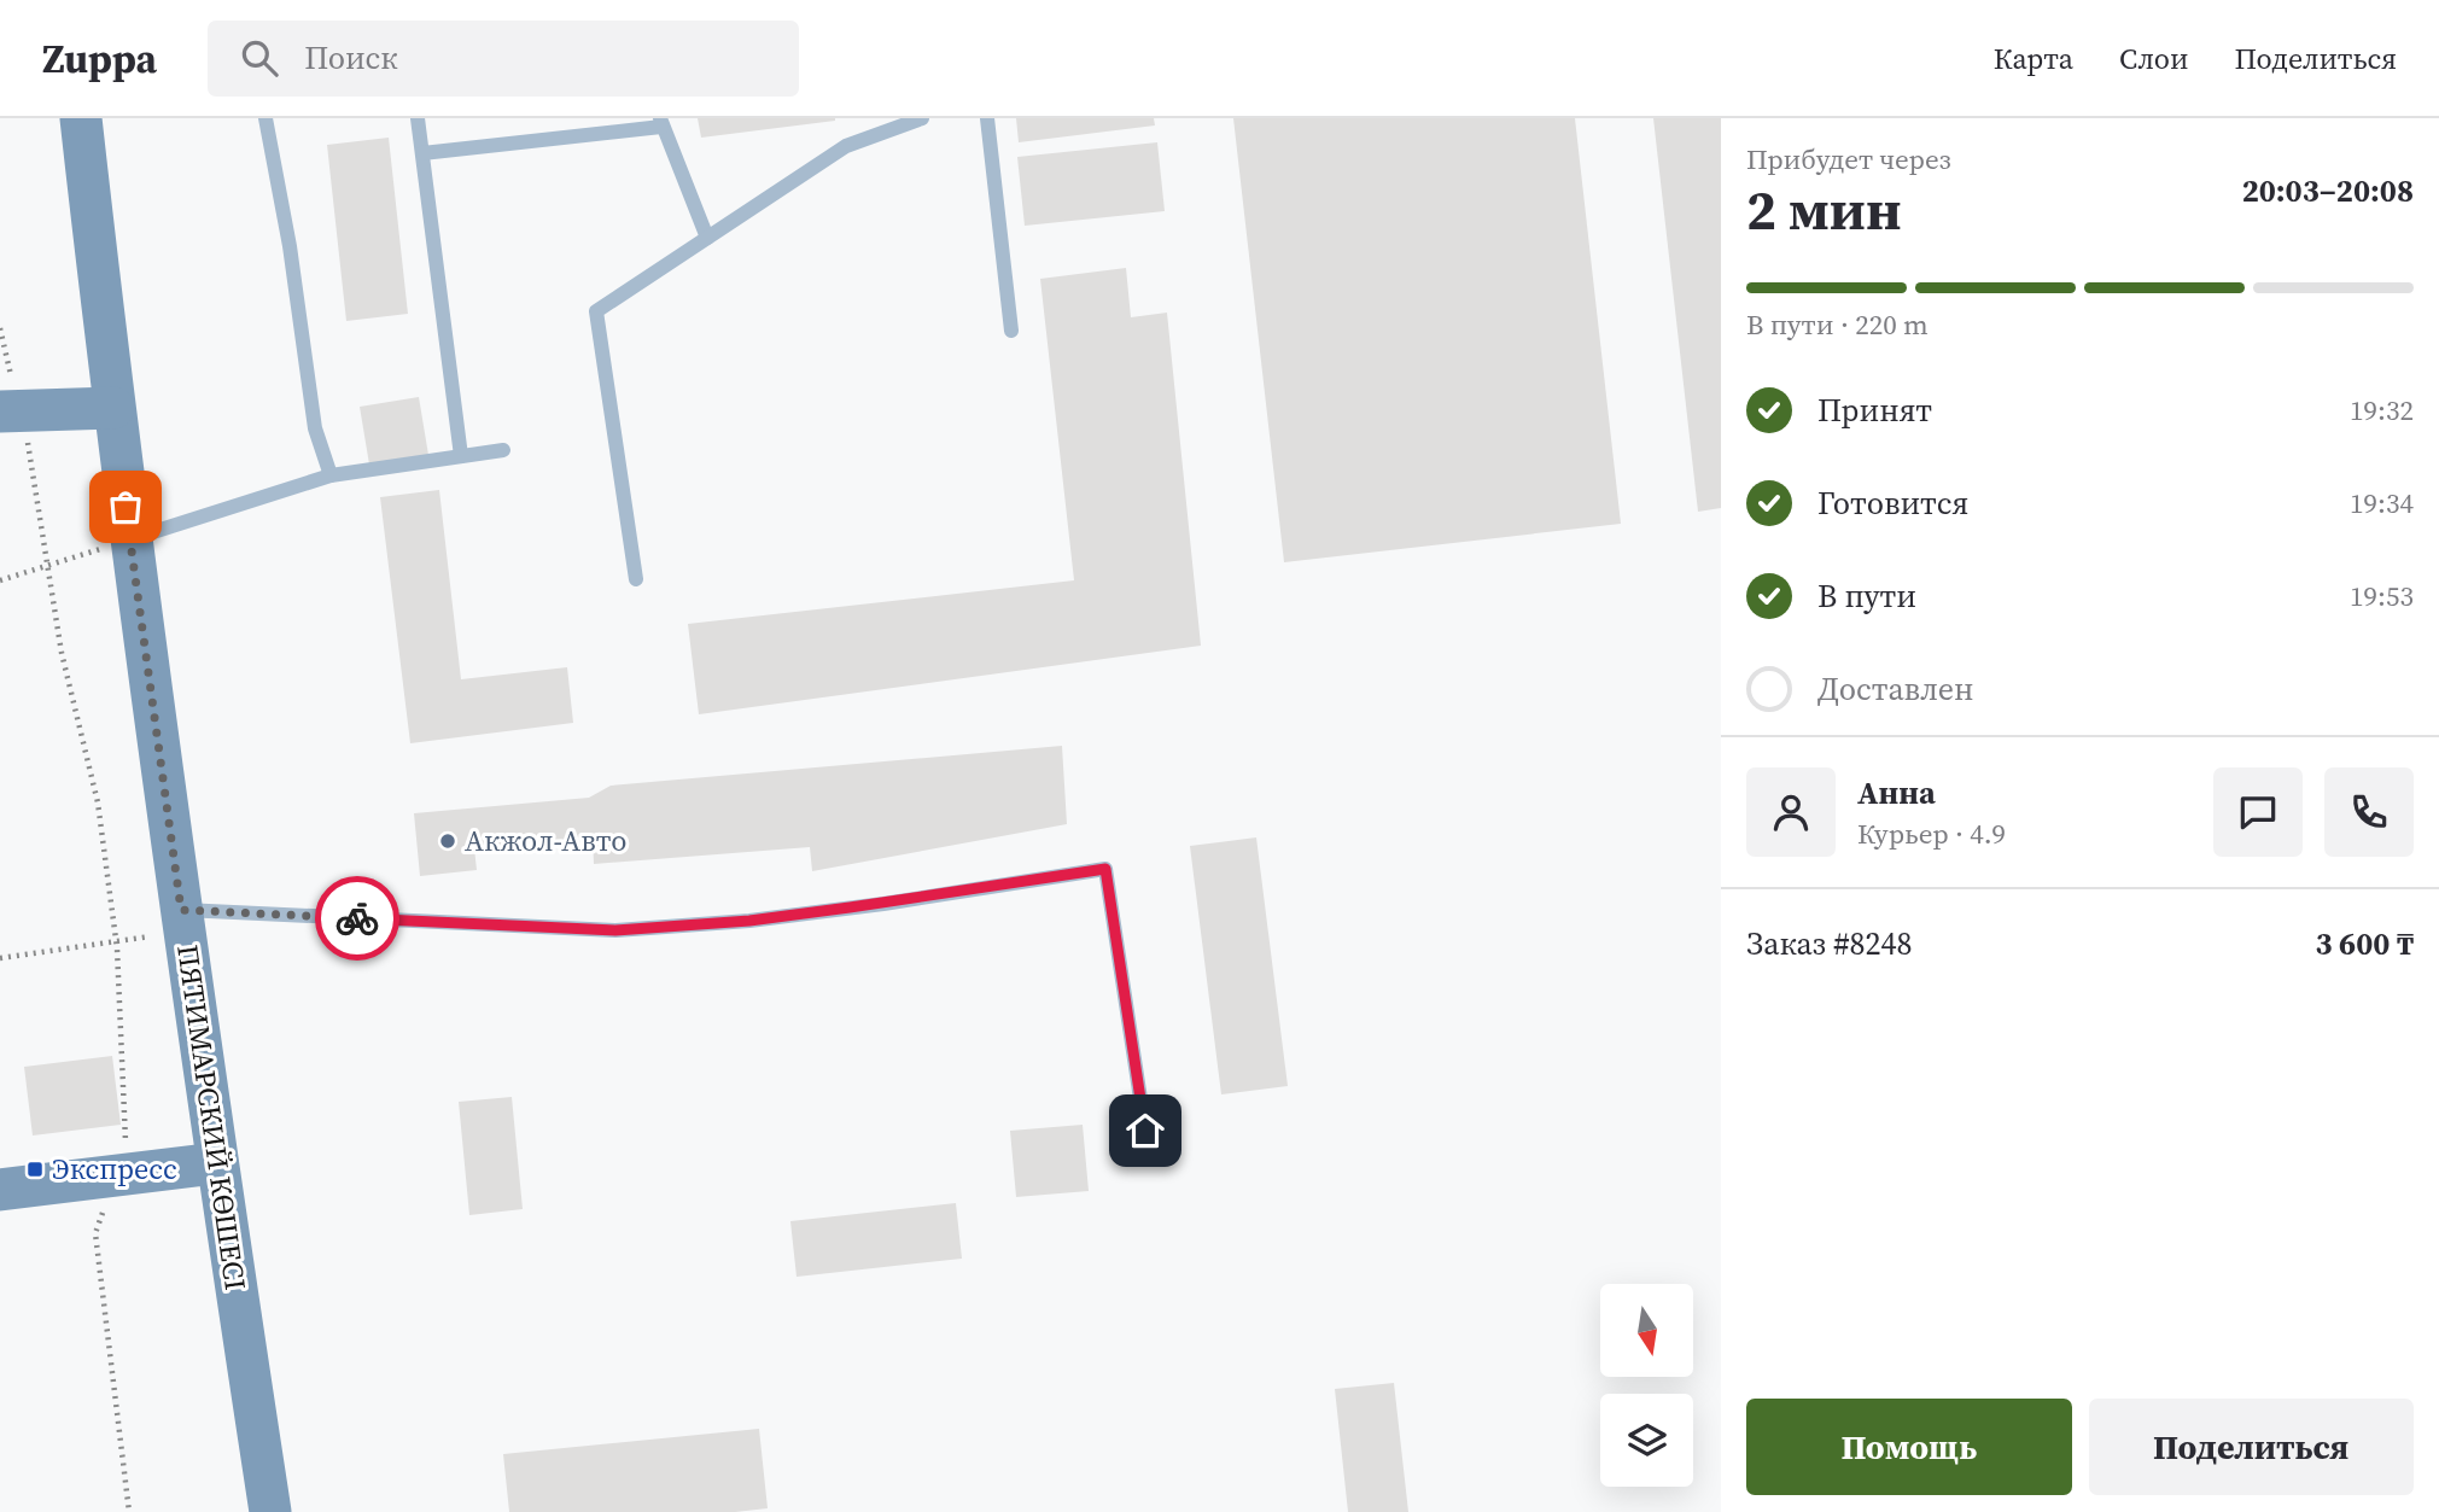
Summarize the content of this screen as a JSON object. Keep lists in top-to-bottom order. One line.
{"streets":{"main road":["ПЯТИМАРСКИЙ КӨШЕСІ"]},"places":{"other":["Акжол-Авто"],"transit":["Экспресс"]},"north":"bottom","page":{"header":"Zuppa","search":"Поиск","nav":["Карта","Слои","Поделиться"],"heading":["2 мин","Прибудет через","20:03–20:08"],"panel":["Анна","Курьер · 4.9","Заказ #8248","3 600 ₸"],"bar":"В пути · 220 m","list":[["Принят","19:32"],["Готовится","19:34"],["В пути","19:53"],"Доставлен"],"buttons":["Помощь","Поделиться"]}}
